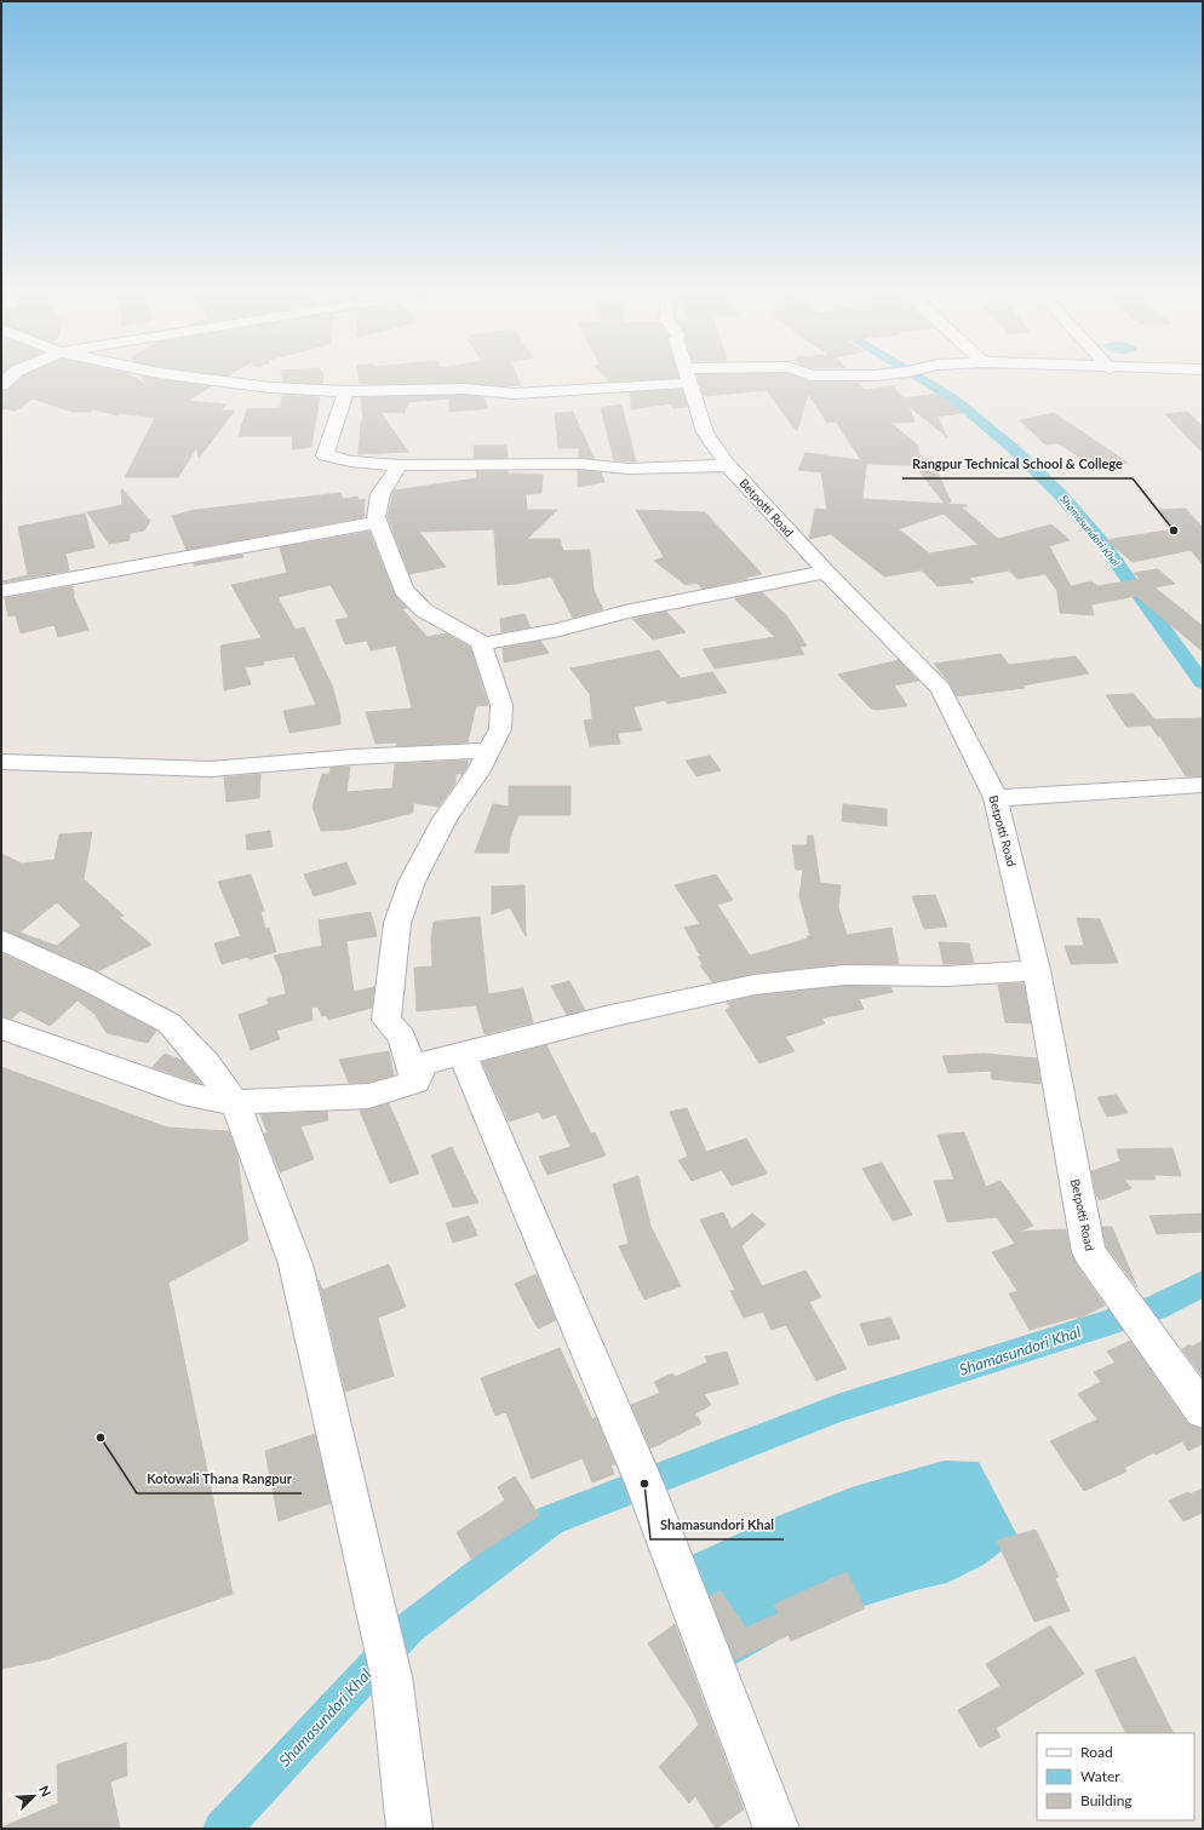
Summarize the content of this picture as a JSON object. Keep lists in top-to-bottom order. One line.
{"streets":{"street":["Betpotti Road"]},"water":["Shamasundori Khal"],"places":["Rangpur Technical School & College","Kotowali Thana Rangpur","Shamasundori Khal"],"legend":["Road","Water","Building"],"north":"top right"}
